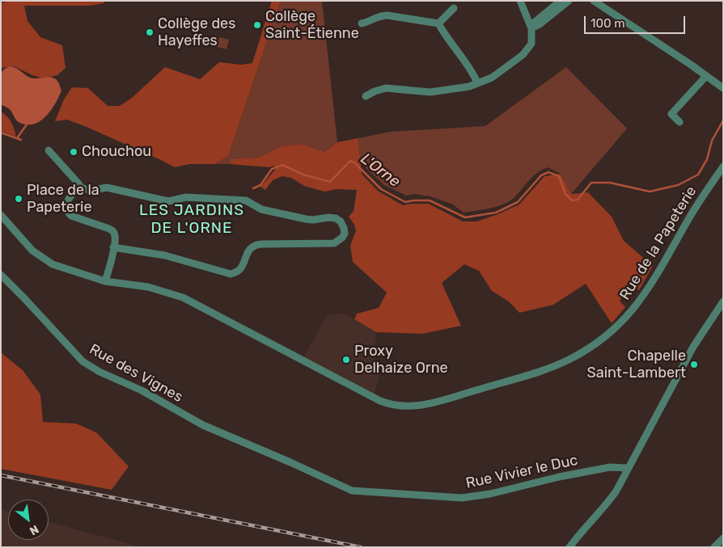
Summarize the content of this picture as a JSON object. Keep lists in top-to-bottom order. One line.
{"streets":{"street":["Rue de la Papeterie","Rue des Vignes","Rue Vivier le Duc"]},"crossings":[["Rue des Vignes","Rue Vivier le Duc"]],"districts":["LES JARDINS DE L'ORNE"],"water":["L'Orne"],"places":["Collège Saint-Étienne","Collège des Hayeffes","Chouchou","Place de la Papeterie","Proxy Delhaize Orne","Chapelle Saint-Lambert"],"scale_bar":"100 m","north":"bottom right"}
